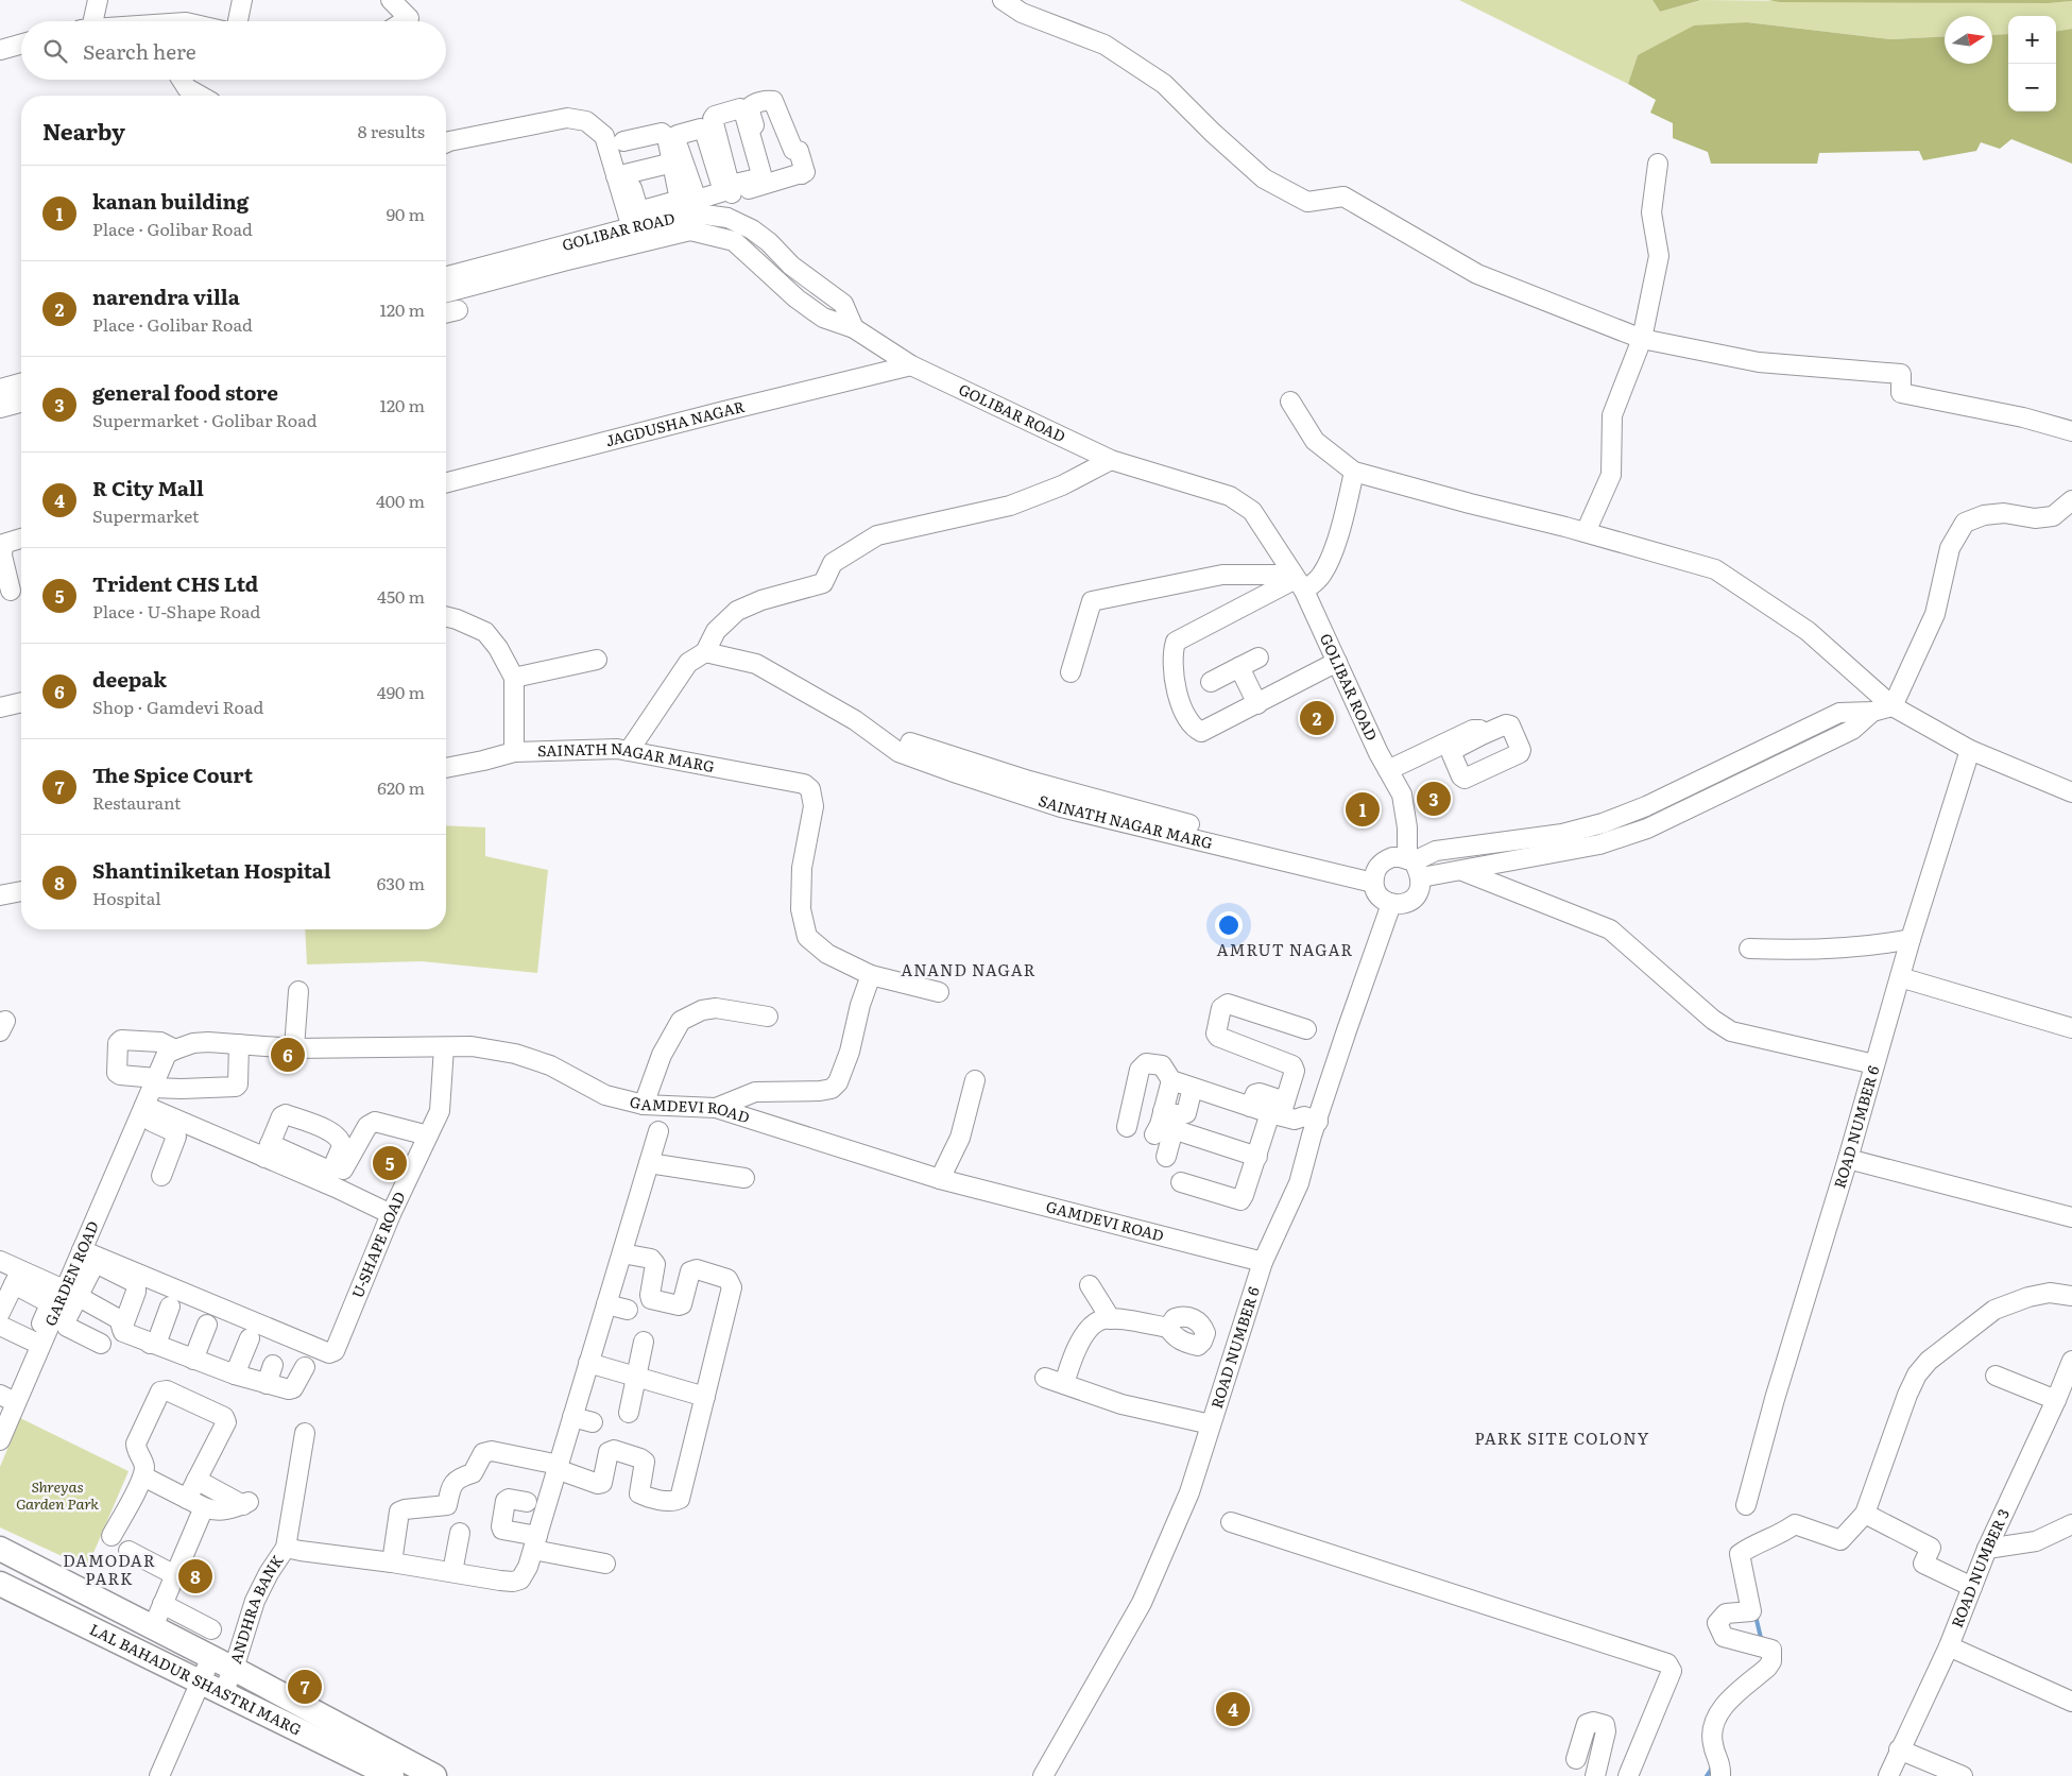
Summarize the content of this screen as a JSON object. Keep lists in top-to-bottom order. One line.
{"streets":{"main road":["LAL BAHADUR SHASTRI MARG"],"street":["GOLIBAR ROAD","JAGDUSHA NAGAR","SAINATH NAGAR MARG","GAMDEVI ROAD","ROAD NUMBER 6","U-SHAPE ROAD","GARDEN ROAD","ROAD NUMBER 3","ANDHRA BANK"]},"crossings":[["GOLIBAR ROAD","JAGDUSHA NAGAR"],["GOLIBAR ROAD","SAINATH NAGAR MARG"],["GOLIBAR ROAD","ROAD NUMBER 6"],["SAINATH NAGAR MARG","ROAD NUMBER 6"],["GAMDEVI ROAD","ROAD NUMBER 6"],["GAMDEVI ROAD","U-SHAPE ROAD"],["U-SHAPE ROAD","GARDEN ROAD"],["ANDHRA BANK","LAL BAHADUR SHASTRI MARG"]],"districts":["AMRUT NAGAR","ANAND NAGAR","PARK SITE COLONY","DAMODAR PARK"],"parks":["Shreyas Garden Park"],"north":"right","page":{"map_buttons":["+","−"],"search":"Search here","heading":["Nearby","8 results"],"list":[{"mark":"1","name":"kanan building","note":"Place · Golibar Road","value":"90 m"},{"mark":"2","name":"narendra villa","note":"Place · Golibar Road","value":"120 m"},{"mark":"3","name":"general food store","note":"Supermarket · Golibar Road","value":"120 m"},{"mark":"4","name":"R City Mall","note":"Supermarket","value":"400 m"},{"mark":"5","name":"Trident CHS Ltd","note":"Place · U-Shape Road","value":"450 m"},{"mark":"6","name":"deepak","note":"Shop · Gamdevi Road","value":"490 m"},{"mark":"7","name":"The Spice Court","note":"Restaurant","value":"620 m"},{"mark":"8","name":"Shantiniketan Hospital","note":"Hospital","value":"630 m"}],"pins":["2","3","1","6","5","8","7","4"]}}
